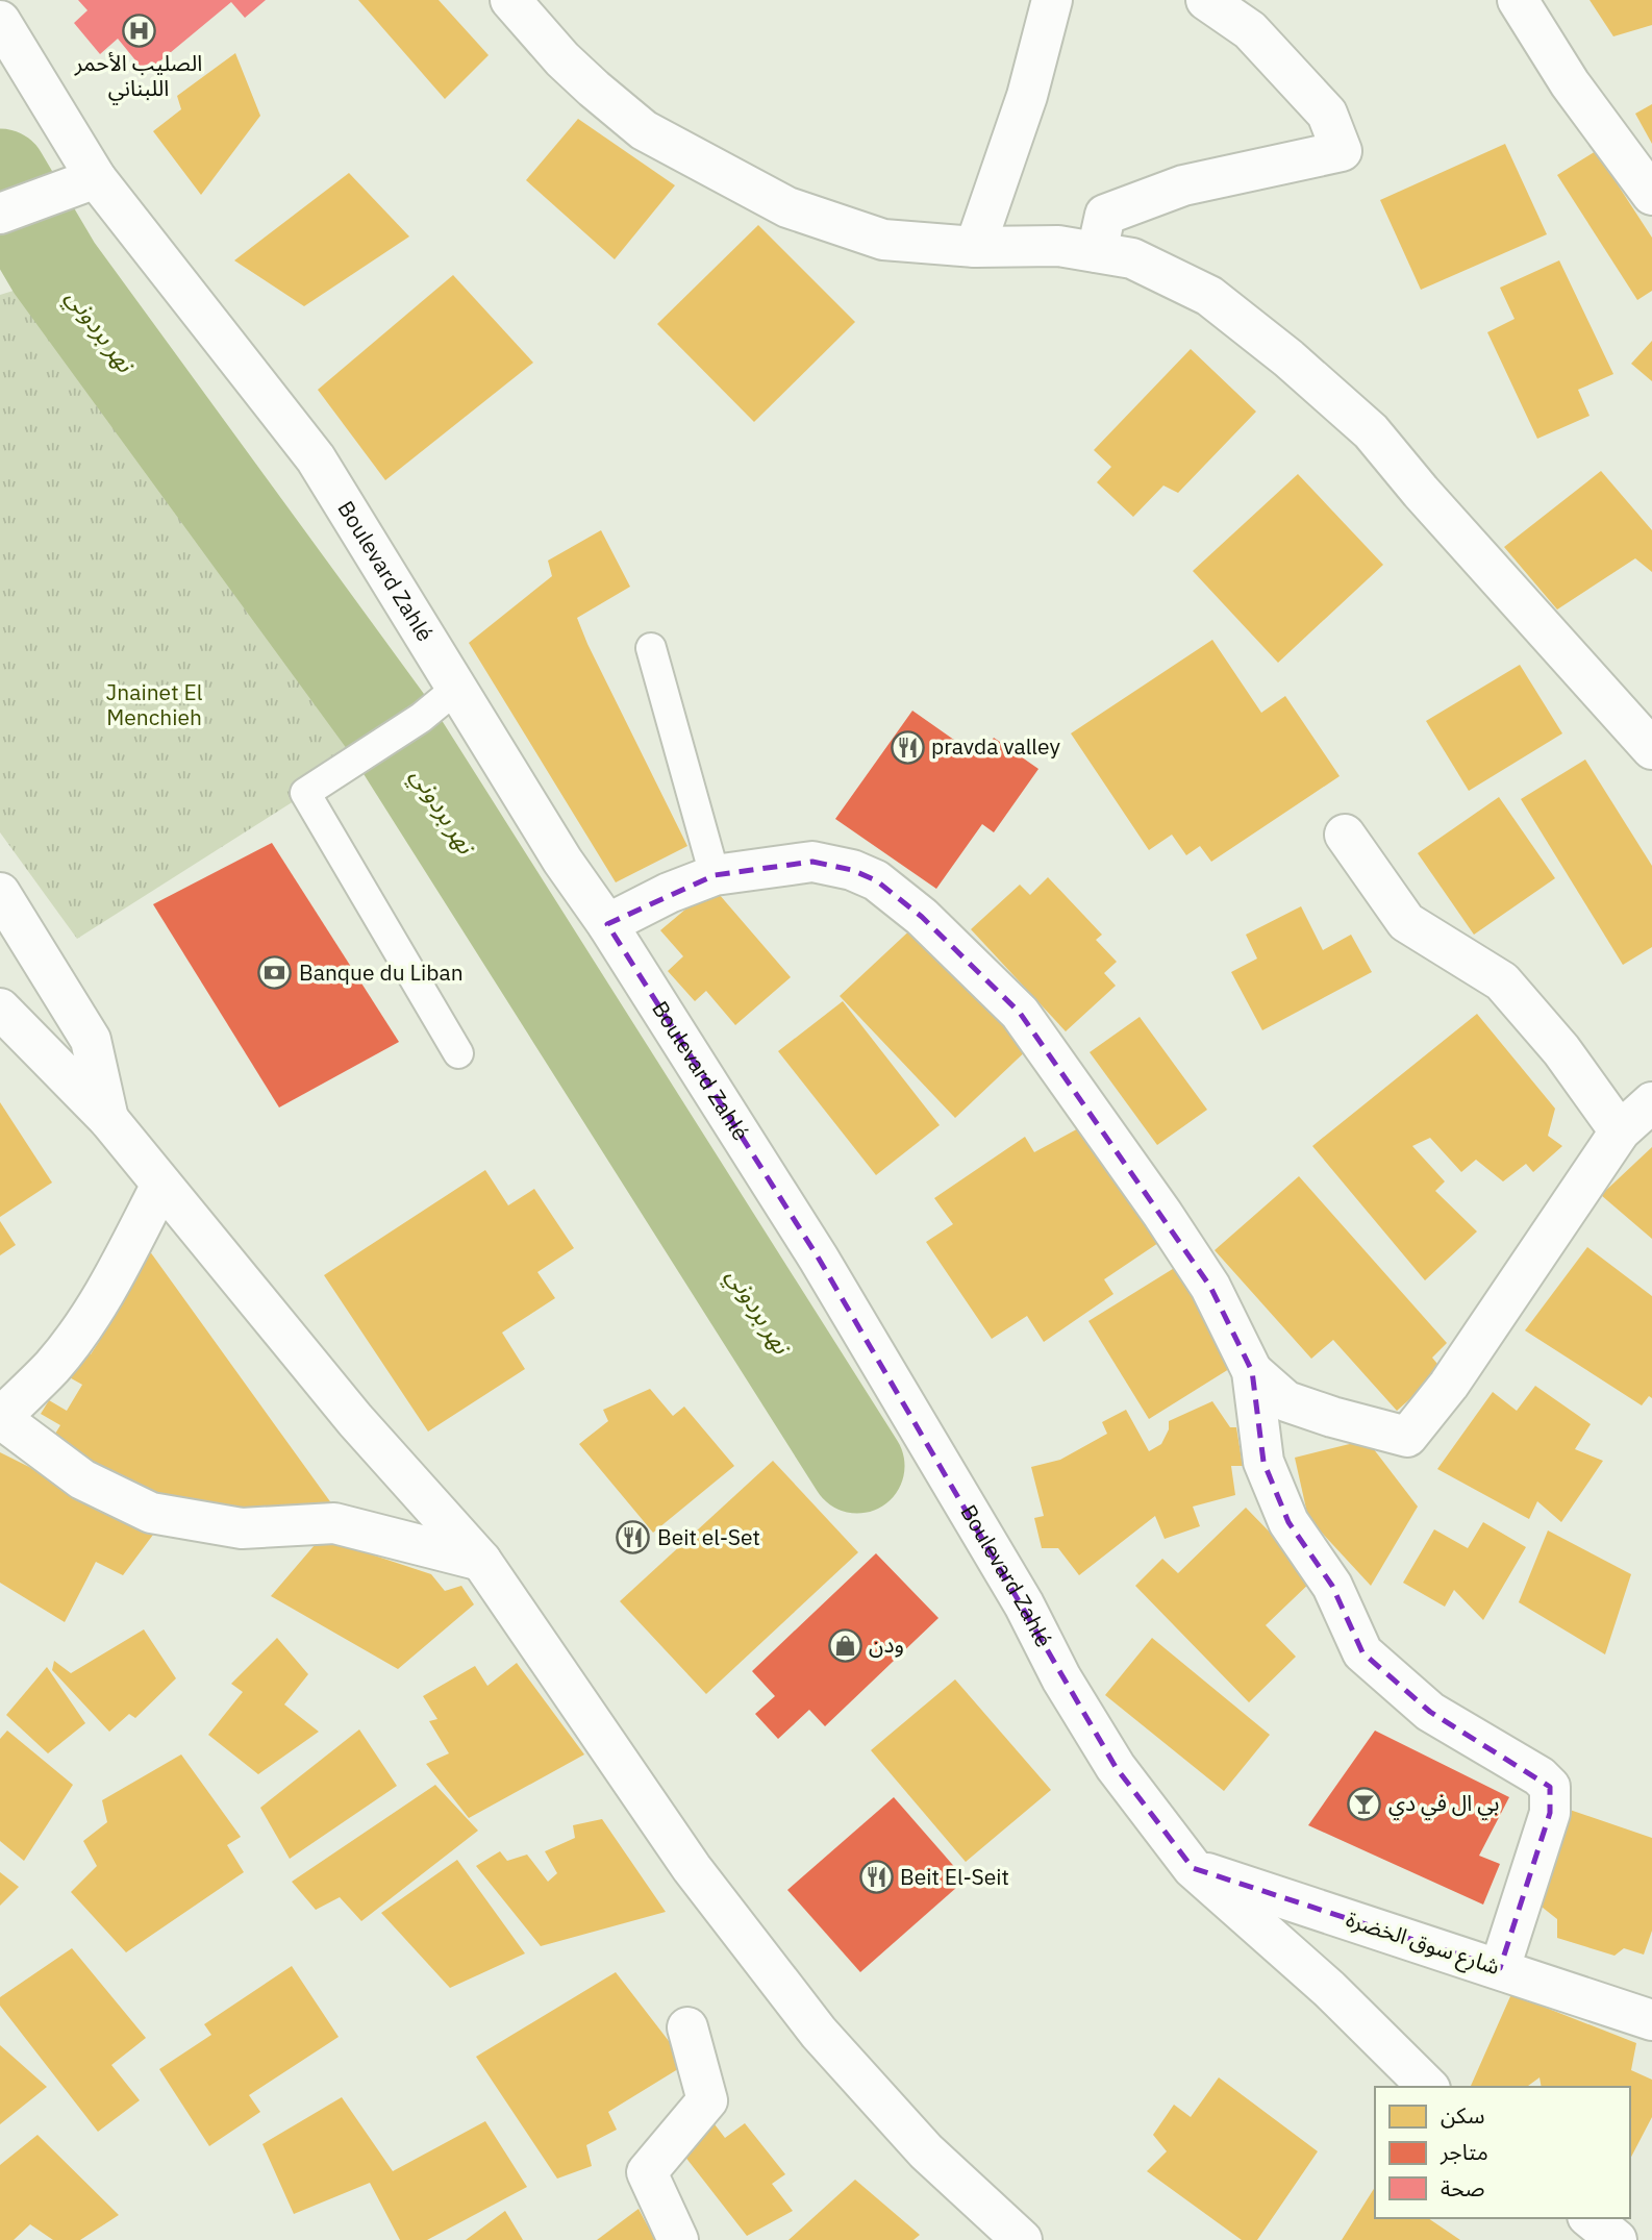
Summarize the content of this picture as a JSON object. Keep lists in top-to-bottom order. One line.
{"streets":{"street":["Boulevard Zahlé","شارع سوق الخضرة"]},"crossings":[["Boulevard Zahlé","شارع سوق الخضرة"]],"water":["نهر بردوني"],"parks":["Jnainet El Menchieh"],"places":{"hospital":["الصليب الأحمر اللبناني"],"restaurant":["pravda valley","Beit el-Set","Beit El-Seit"],"bank":["Banque du Liban"],"shop":["ودن"],"bar":["بي ال في دي"]},"legend":["سكن","متاجر","صحة"]}
